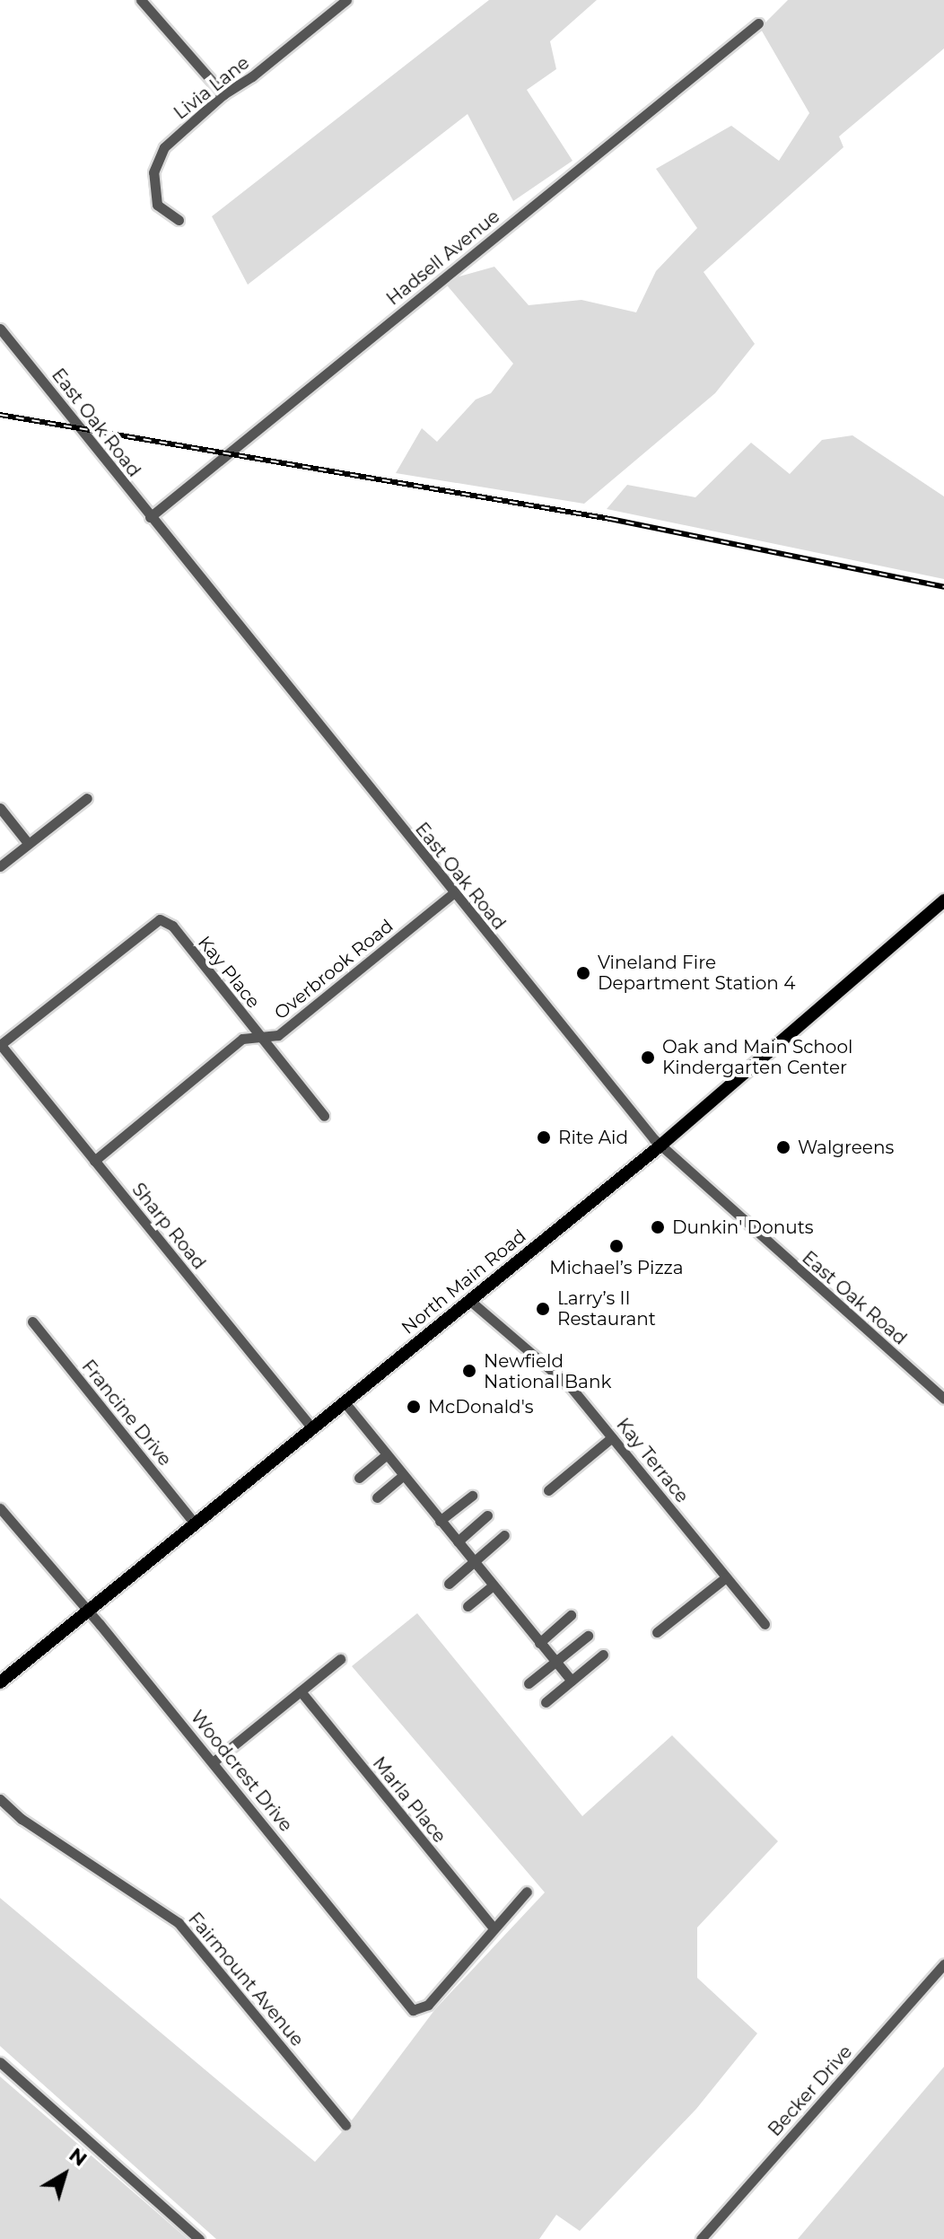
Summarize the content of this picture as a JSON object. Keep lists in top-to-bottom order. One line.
{"streets":{"main road":["North Main Road"],"street":["Livia Lane","Hadsell Avenue","East Oak Road","Overbrook Road","Kay Place","Sharp Road","Francine Drive","Kay Terrace","Woodcrest Drive","Marla Place","Fairmount Avenue","Becker Drive"]},"crossings":[["Hadsell Avenue","East Oak Road"],["East Oak Road","Overbrook Road"],["East Oak Road","North Main Road"],["Overbrook Road","Kay Place"],["Overbrook Road","Sharp Road"],["Kay Place","Sharp Road"],["Sharp Road","North Main Road"],["North Main Road","Francine Drive"],["North Main Road","Kay Terrace"],["North Main Road","Woodcrest Drive"],["Woodcrest Drive","Marla Place"]],"places":["Vineland Fire Department Station 4","Oak and Main School Kindergarten Center","Rite Aid","Walgreens","Dunkin' Donuts","Michael’s Pizza","Larry’s II Restaurant","Newfield National Bank","McDonald's"],"north":"top right"}
